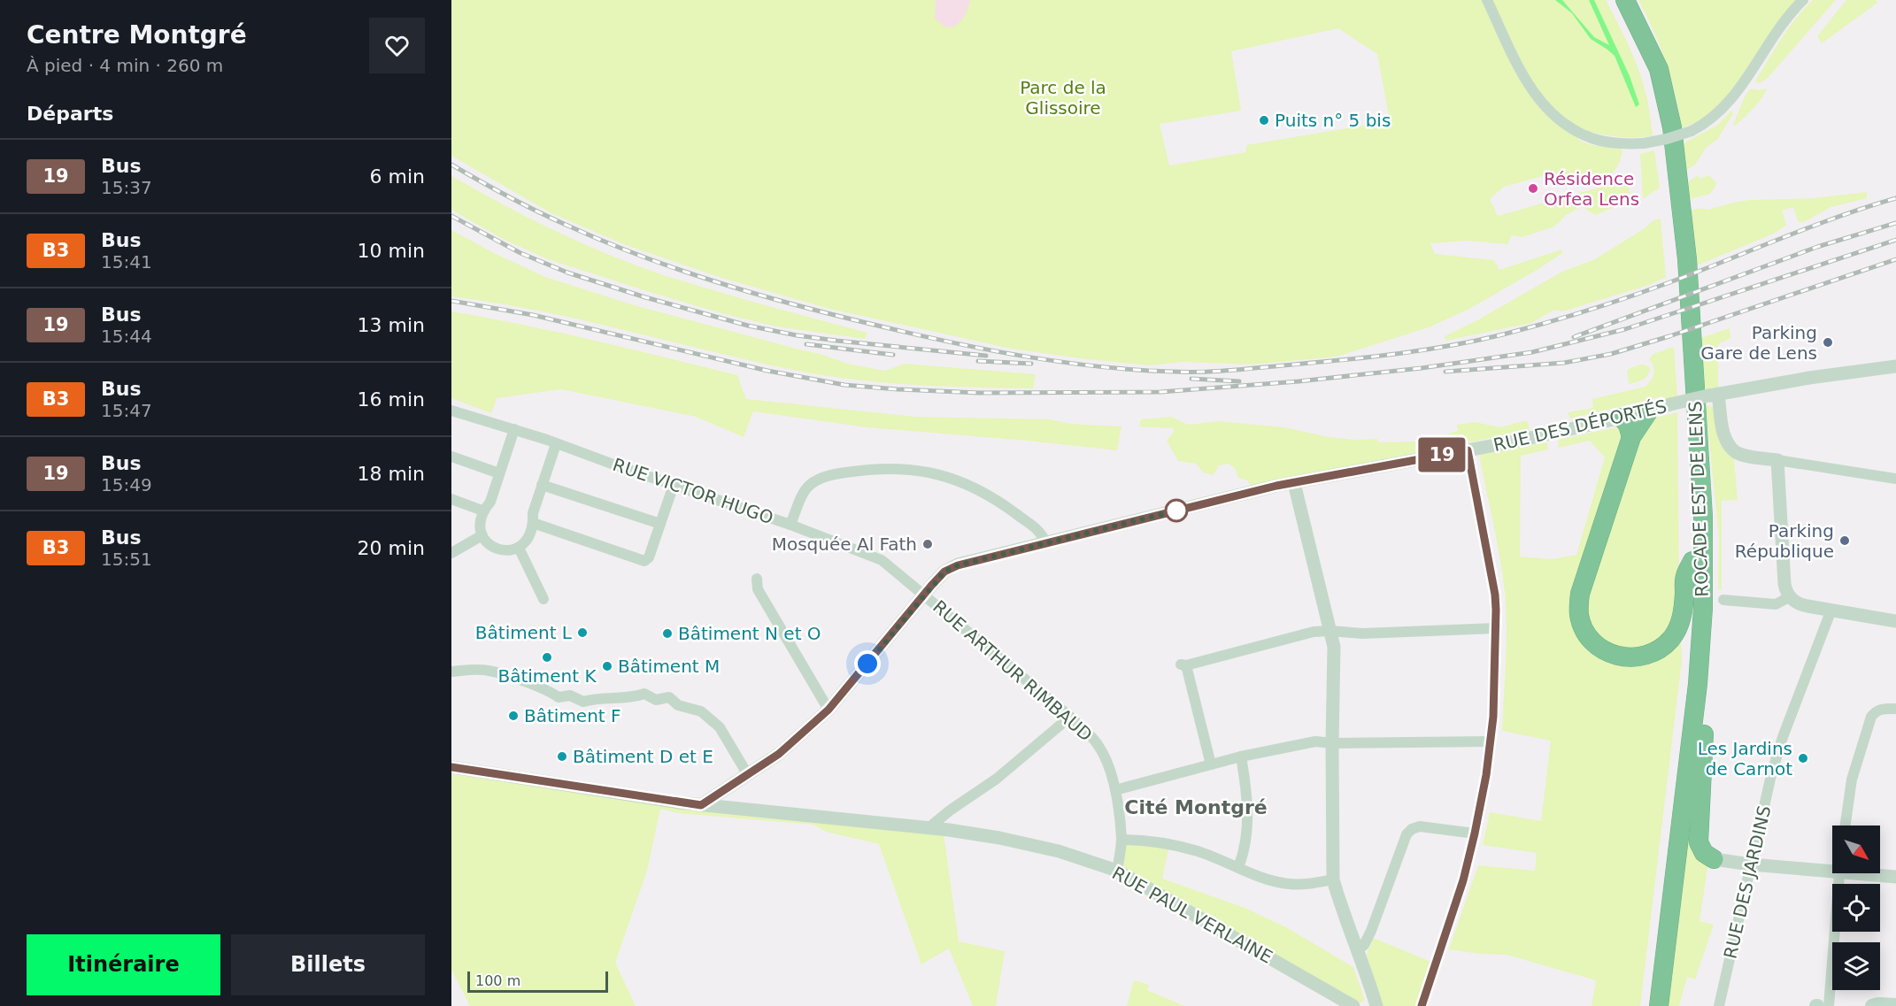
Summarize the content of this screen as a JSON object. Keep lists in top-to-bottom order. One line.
{"streets":{"highway":["ROCADE EST DE LENS"],"street":["RUE DES DÉPORTÉS","RUE VICTOR HUGO","RUE ARTHUR RIMBAUD","RUE DES JARDINS","RUE PAUL VERLAINE"]},"crossings":[["RUE DES DÉPORTÉS","RUE VICTOR HUGO"],["RUE DES DÉPORTÉS","RUE ARTHUR RIMBAUD"],["RUE DES DÉPORTÉS","RUE PAUL VERLAINE"],["RUE VICTOR HUGO","RUE ARTHUR RIMBAUD"],["RUE ARTHUR RIMBAUD","RUE PAUL VERLAINE"]],"districts":["Cité Montgré"],"parks":["Parc de la Glissoire"],"places":["Puits n° 5 bis","Résidence Orfea Lens","Parking Gare de Lens","Parking République","Mosquée Al Fath","Bâtiment L","Bâtiment N et O","Bâtiment K","Bâtiment M","Bâtiment F","Bâtiment D et E","Les Jardins de Carnot"],"lines":["bus line 19"],"scale_bar":"100 m","north":"bottom right","page":{"heading":[["Centre Montgré","À pied · 4 min · 260 m"],"Départs"],"on_map":"19","list":[{"mark":"19","name":"Bus","note":"15:37","value":"6 min"},{"mark":"B3","name":"Bus","note":"15:41","value":"10 min"},{"mark":"19","name":"Bus","note":"15:44","value":"13 min"},{"mark":"B3","name":"Bus","note":"15:47","value":"16 min"},{"mark":"19","name":"Bus","note":"15:49","value":"18 min"},{"mark":"B3","name":"Bus","note":"15:51","value":"20 min"}],"buttons":["Itinéraire","Billets"],"scale":"100 m"}}
